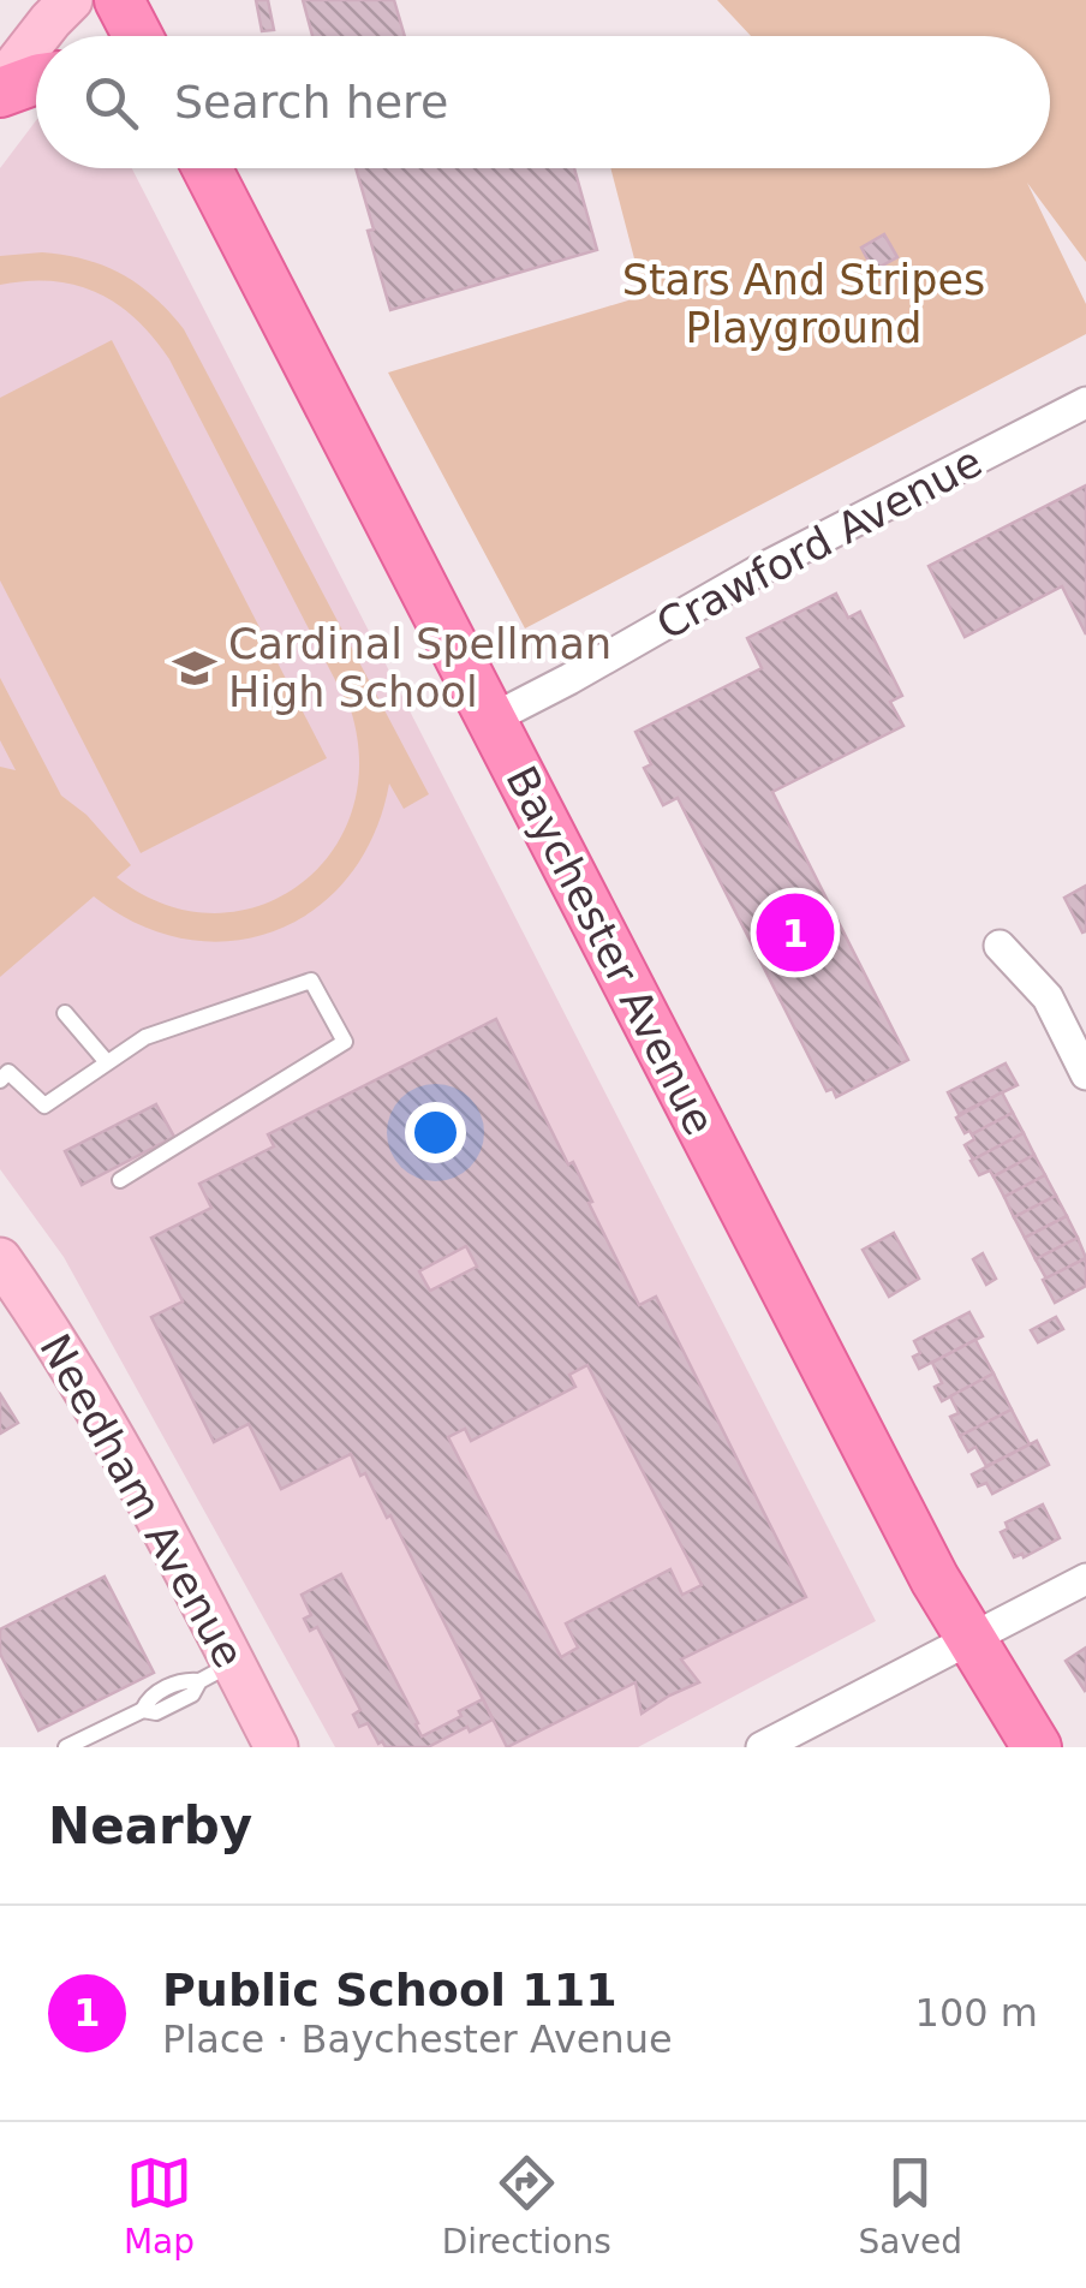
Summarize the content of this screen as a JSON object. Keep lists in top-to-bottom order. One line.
{"streets":{"main road":["Baychester Avenue"],"street":["Crawford Avenue","Needham Avenue"]},"crossings":[["Crawford Avenue","Baychester Avenue"]],"parks":["Stars And Stripes Playground"],"places":{"school or university":["Cardinal Spellman High School"]},"page":{"search":"Search here","pins":"1","heading":"Nearby","list":[{"mark":"1","name":"Public School 111","note":"Place · Baychester Avenue","value":"100 m"}],"nav":["Map","Directions","Saved"]}}
